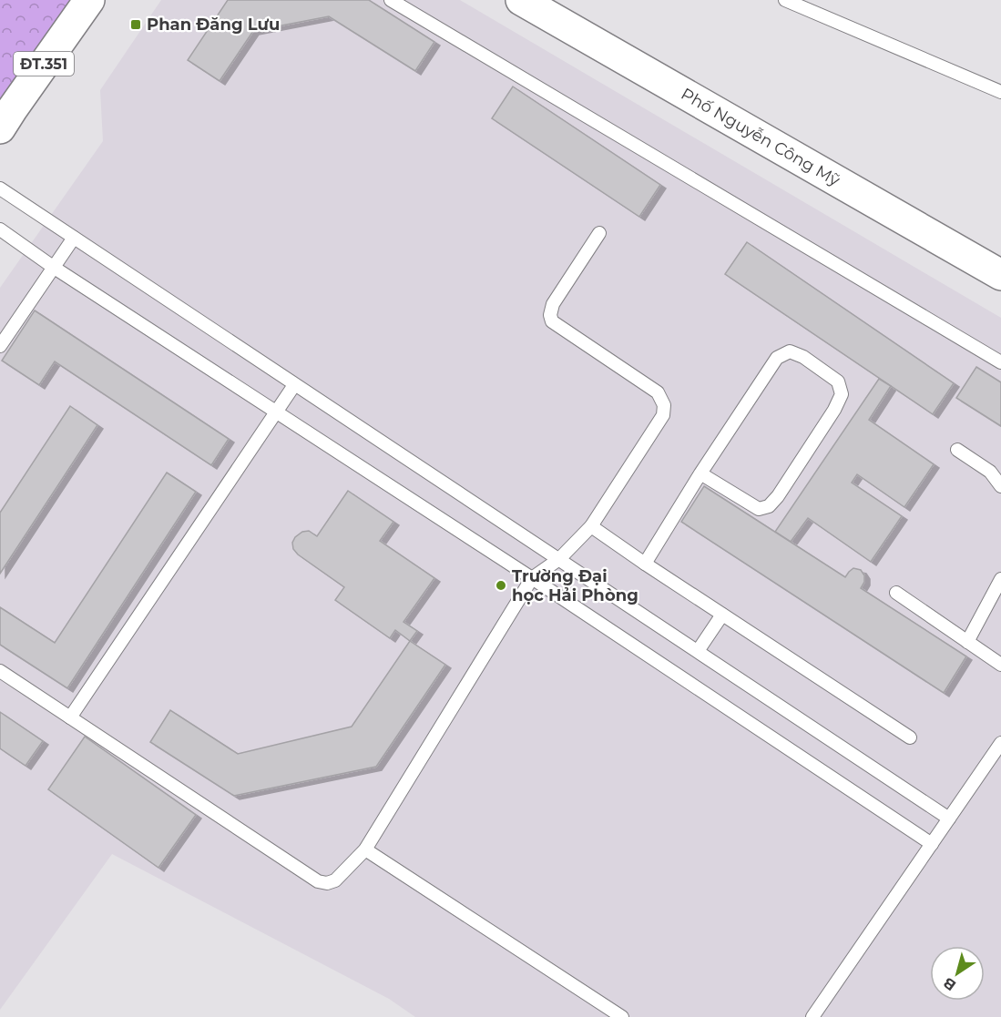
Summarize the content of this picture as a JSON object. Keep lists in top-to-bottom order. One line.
{"streets":{"street":["ĐT.351","Phố Nguyễn Công Mỹ"]},"places":{"transit":["Phan Đăng Lưu"],"other":["Trường Đại học Hải Phòng"]},"north":"bottom left"}
